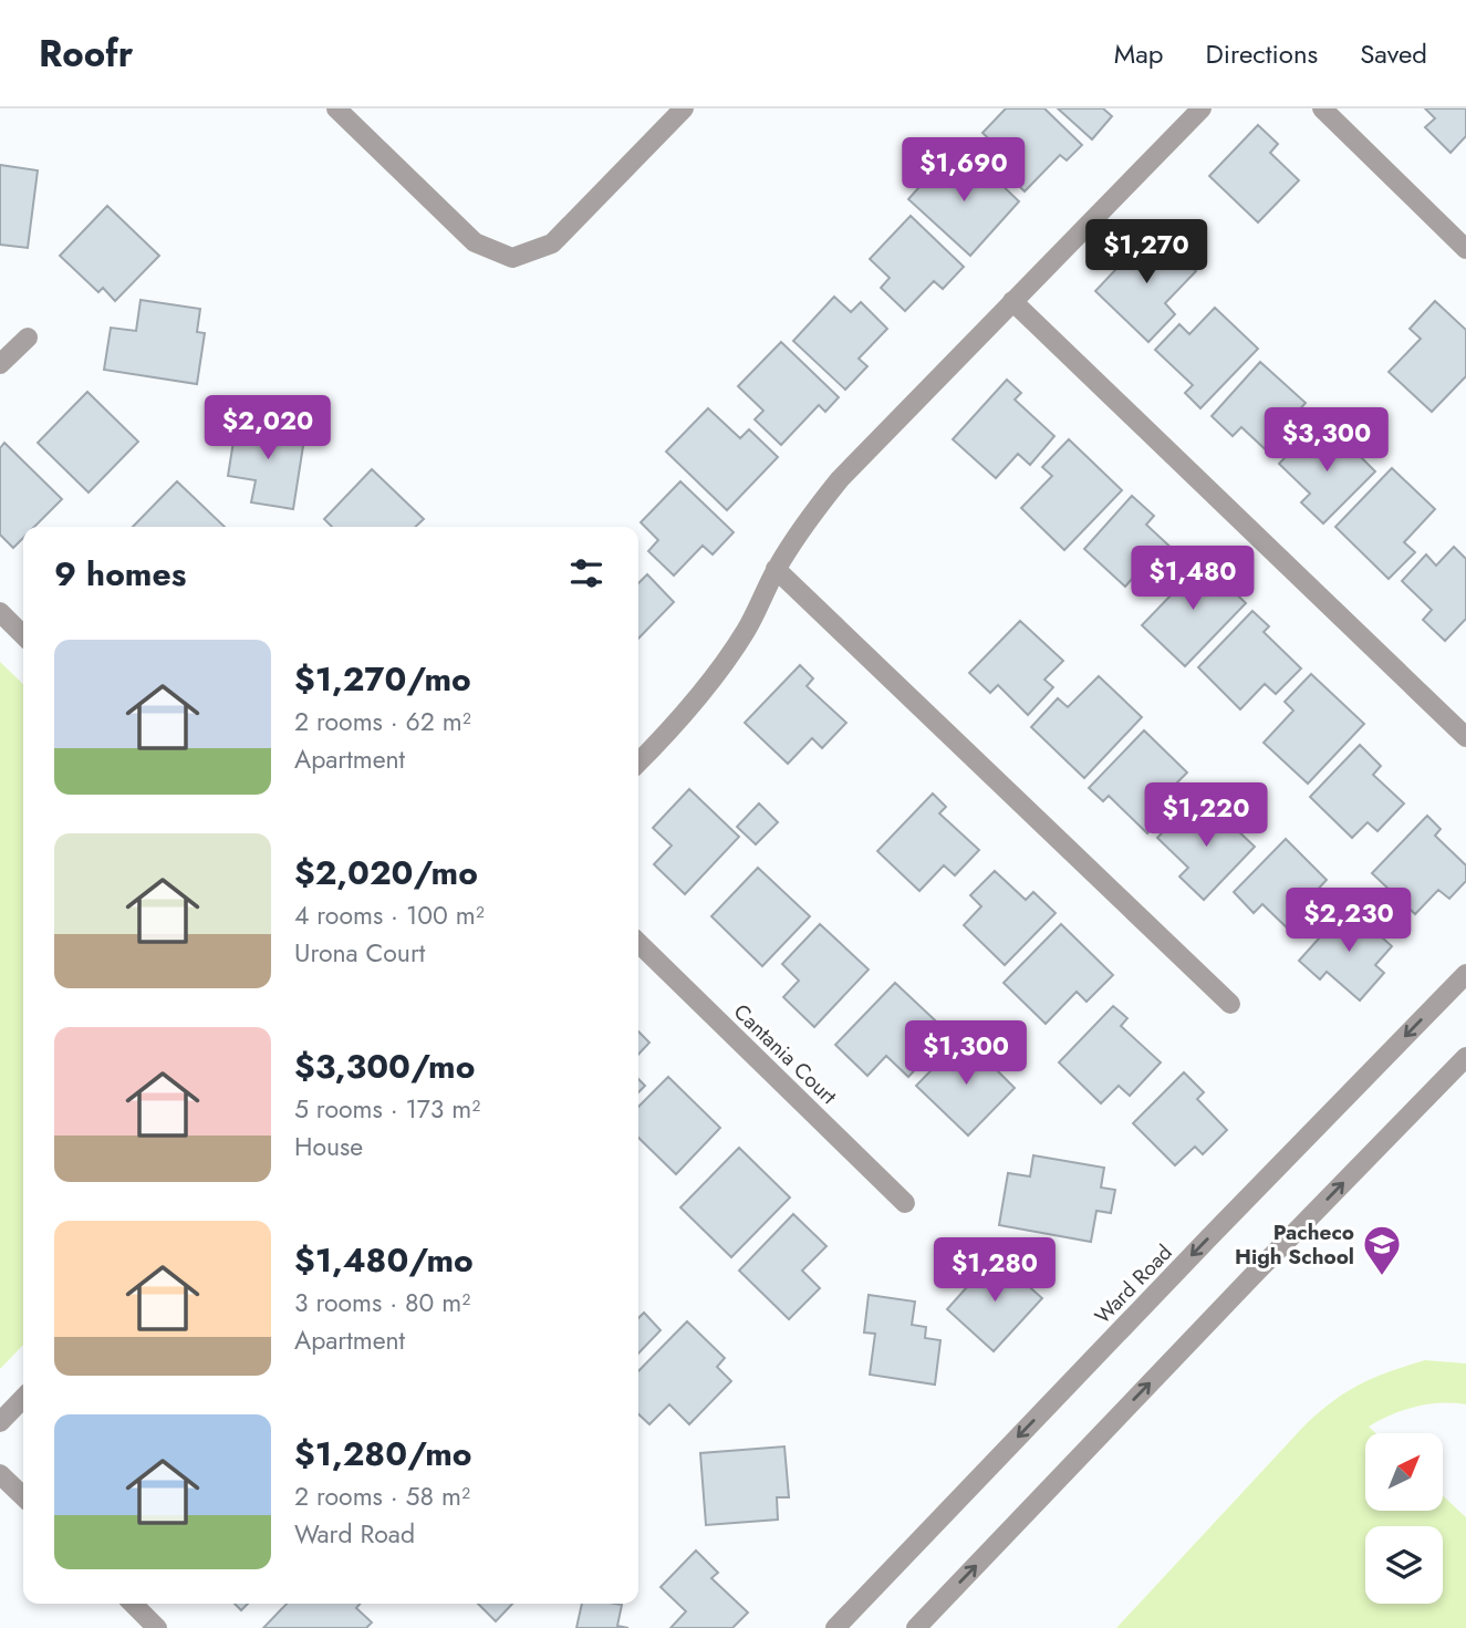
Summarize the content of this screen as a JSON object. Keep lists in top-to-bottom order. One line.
{"streets":{"street":["Cantania Court","Ward Road"]},"places":{"school or university":["Pacheco High School"]},"north":"top right","page":{"header":"Roofr","nav":["Map","Directions","Saved"],"price":["$1,690","$1,270","$2,020","$3,300","$1,480","$1,220","$2,230","$1,300","$1,280"],"heading":"9 homes","list":[{"name":"$1,270/mo","note":"2 rooms · 62 m² · Apartment"},{"name":"$2,020/mo","note":"4 rooms · 100 m² · Urona Court"},{"name":"$3,300/mo","note":"5 rooms · 173 m² · House"},{"name":"$1,480/mo","note":"3 rooms · 80 m² · Apartment"},{"name":"$1,280/mo","note":"2 rooms · 58 m² · Ward Road"}]}}
